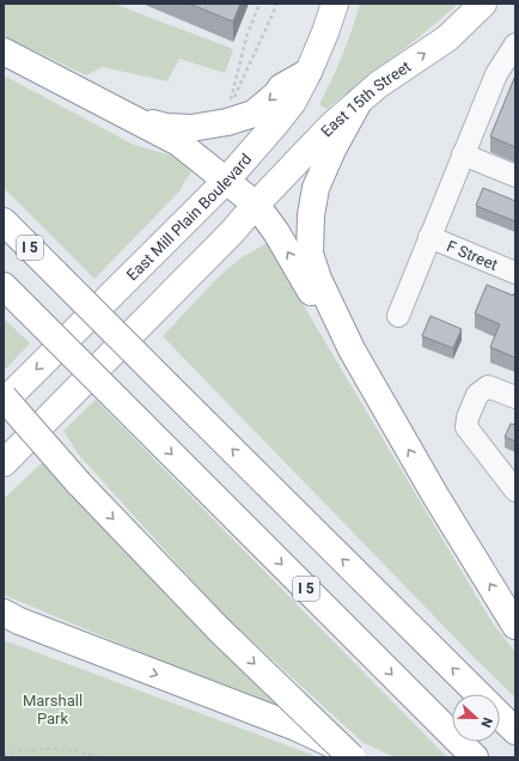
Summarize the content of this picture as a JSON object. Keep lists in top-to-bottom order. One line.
{"streets":{"main road":["East 15th Street","East Mill Plain Boulevard","I 5"],"street":["F Street"]},"one_way":["East 15th Street"],"parks":["Marshall Park"],"north":"right"}
